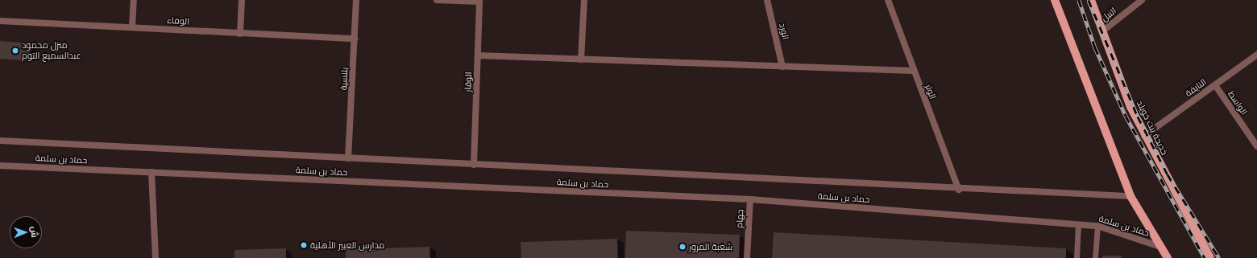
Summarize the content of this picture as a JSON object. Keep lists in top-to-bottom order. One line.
{"streets":{"main road":["خديجة بنت خويلد"],"street":["النبل","الوفاء","الورد","بلنسية","الوقار","النايفة","الوتر","الواسط","حماد بن سلمة","جهام"]},"crossings":[["النبل","خديجة بنت خويلد"],["الوفاء","بلنسية"],["بلنسية","حماد بن سلمة"],["الوقار","حماد بن سلمة"],["النايفة","الواسط"],["النايفة","خديجة بنت خويلد"],["الوتر","حماد بن سلمة"],["حماد بن سلمة","جهام"]],"places":["منزل محمود عبدالسميع التوم","مدارس العبير الأهلية","شعبة المرور"],"north":"right"}
